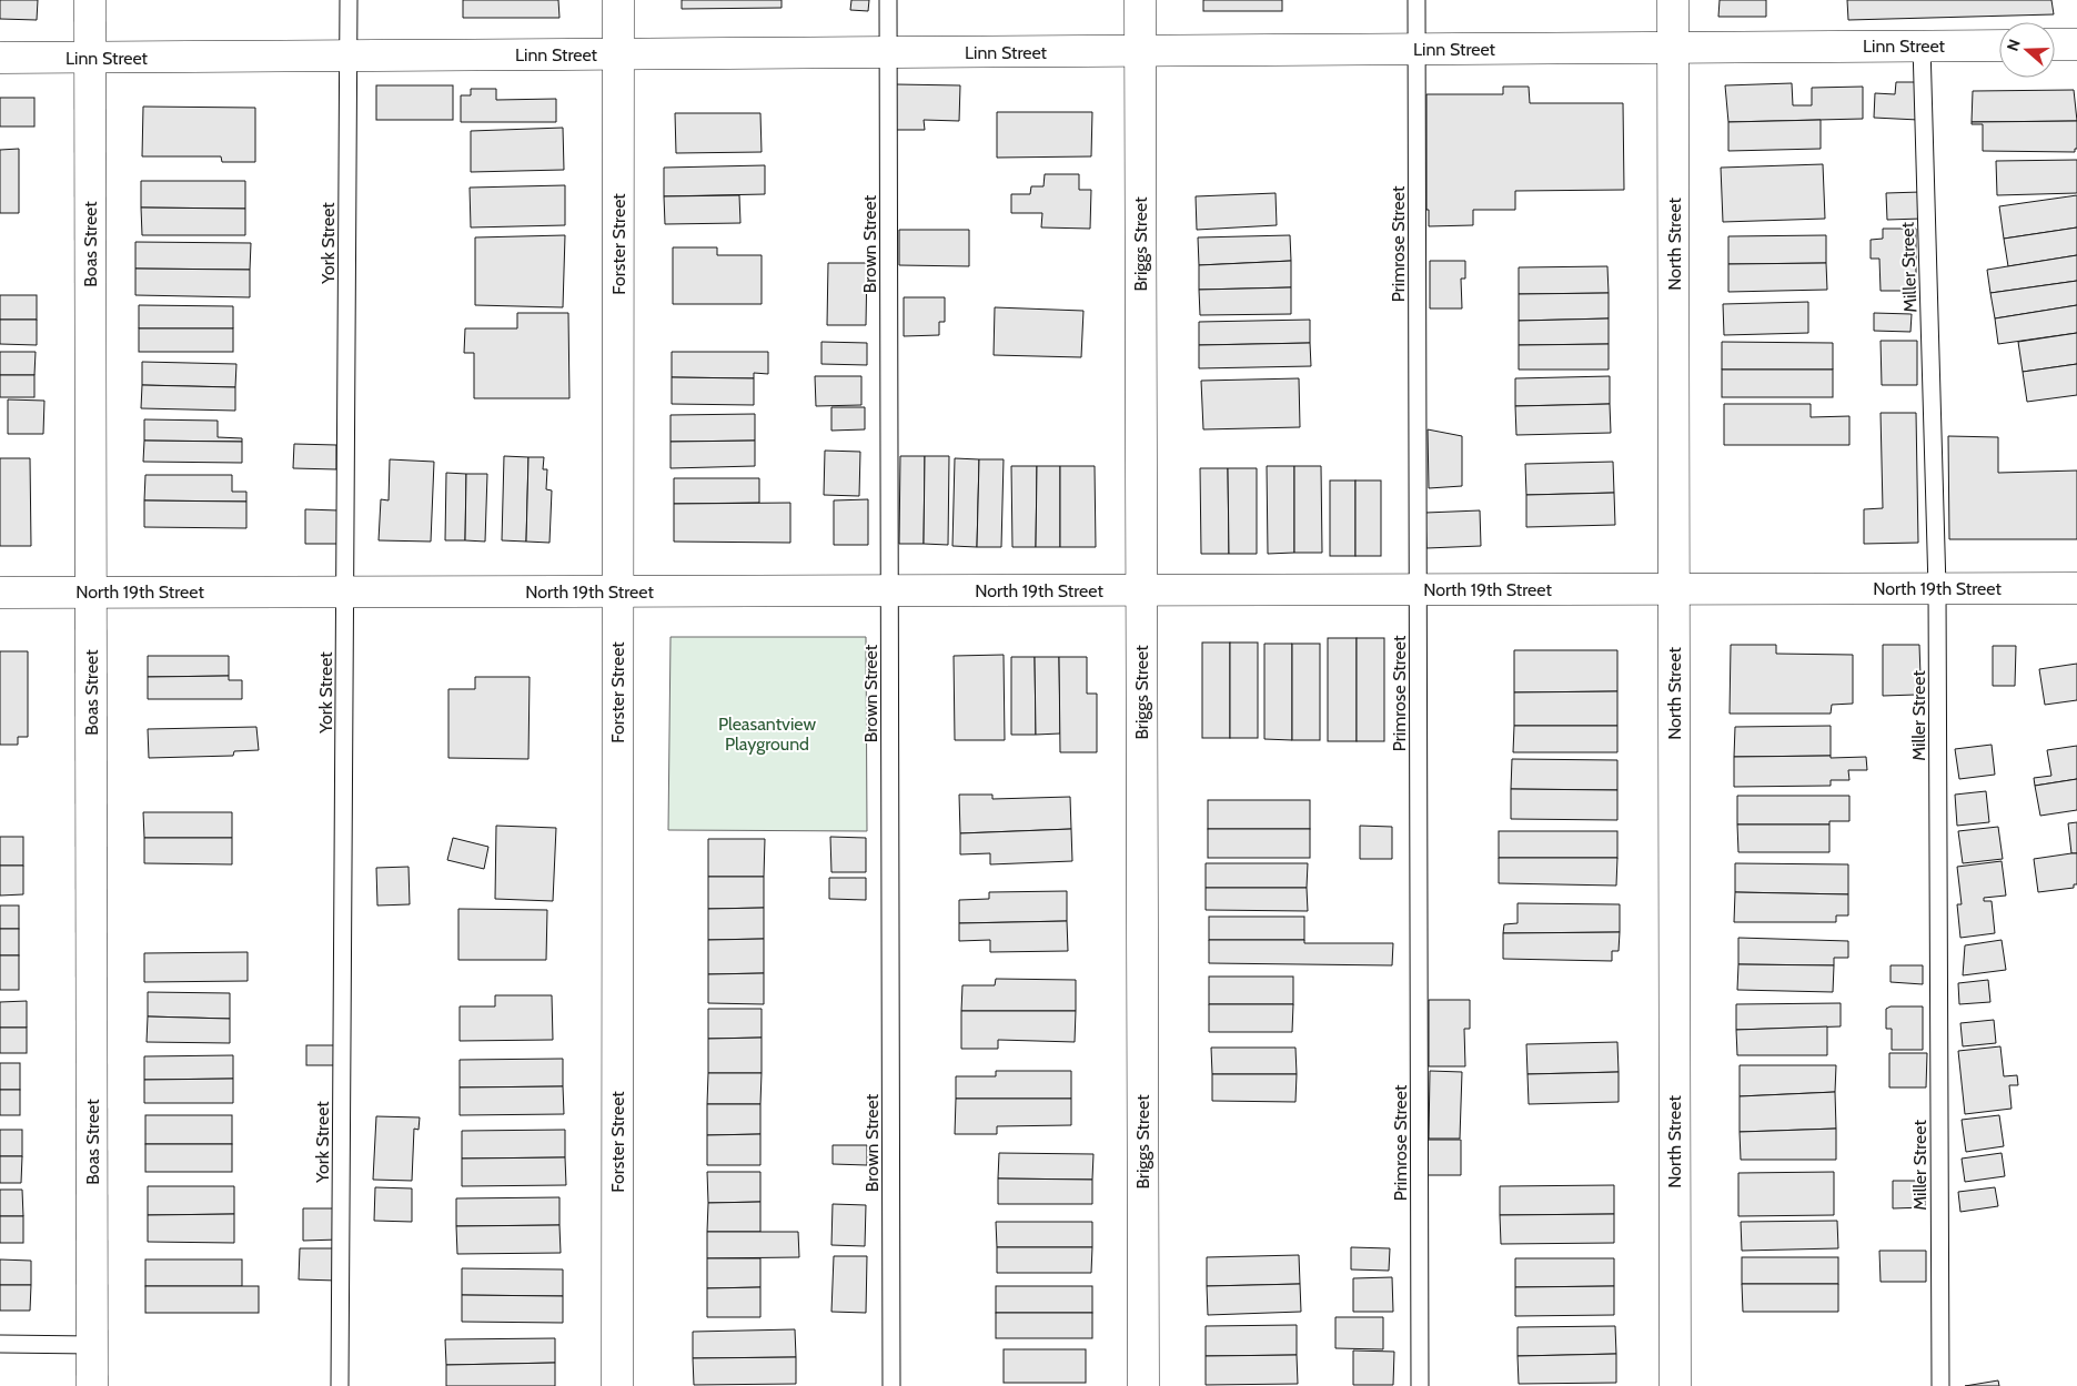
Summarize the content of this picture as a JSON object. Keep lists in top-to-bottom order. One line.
{"streets":{"street":["Linn Street","Boas Street","Forster Street","Briggs Street","North Street","North 19th Street"],"lane":["York Street","Brown Street","Primrose Street","Miller Street"]},"crossings":[["Linn Street","York Street"],["Linn Street","Boas Street"],["Linn Street","Forster Street"],["Linn Street","Brown Street"],["Linn Street","Briggs Street"],["Linn Street","Primrose Street"],["Linn Street","North Street"],["Linn Street","Miller Street"],["York Street","North 19th Street"],["Boas Street","North 19th Street"],["Forster Street","North 19th Street"],["Brown Street","North 19th Street"],["Briggs Street","North 19th Street"],["Primrose Street","North 19th Street"],["North Street","North 19th Street"],["Miller Street","North 19th Street"]],"parks":["Pleasantview Playground"],"north":"left"}
